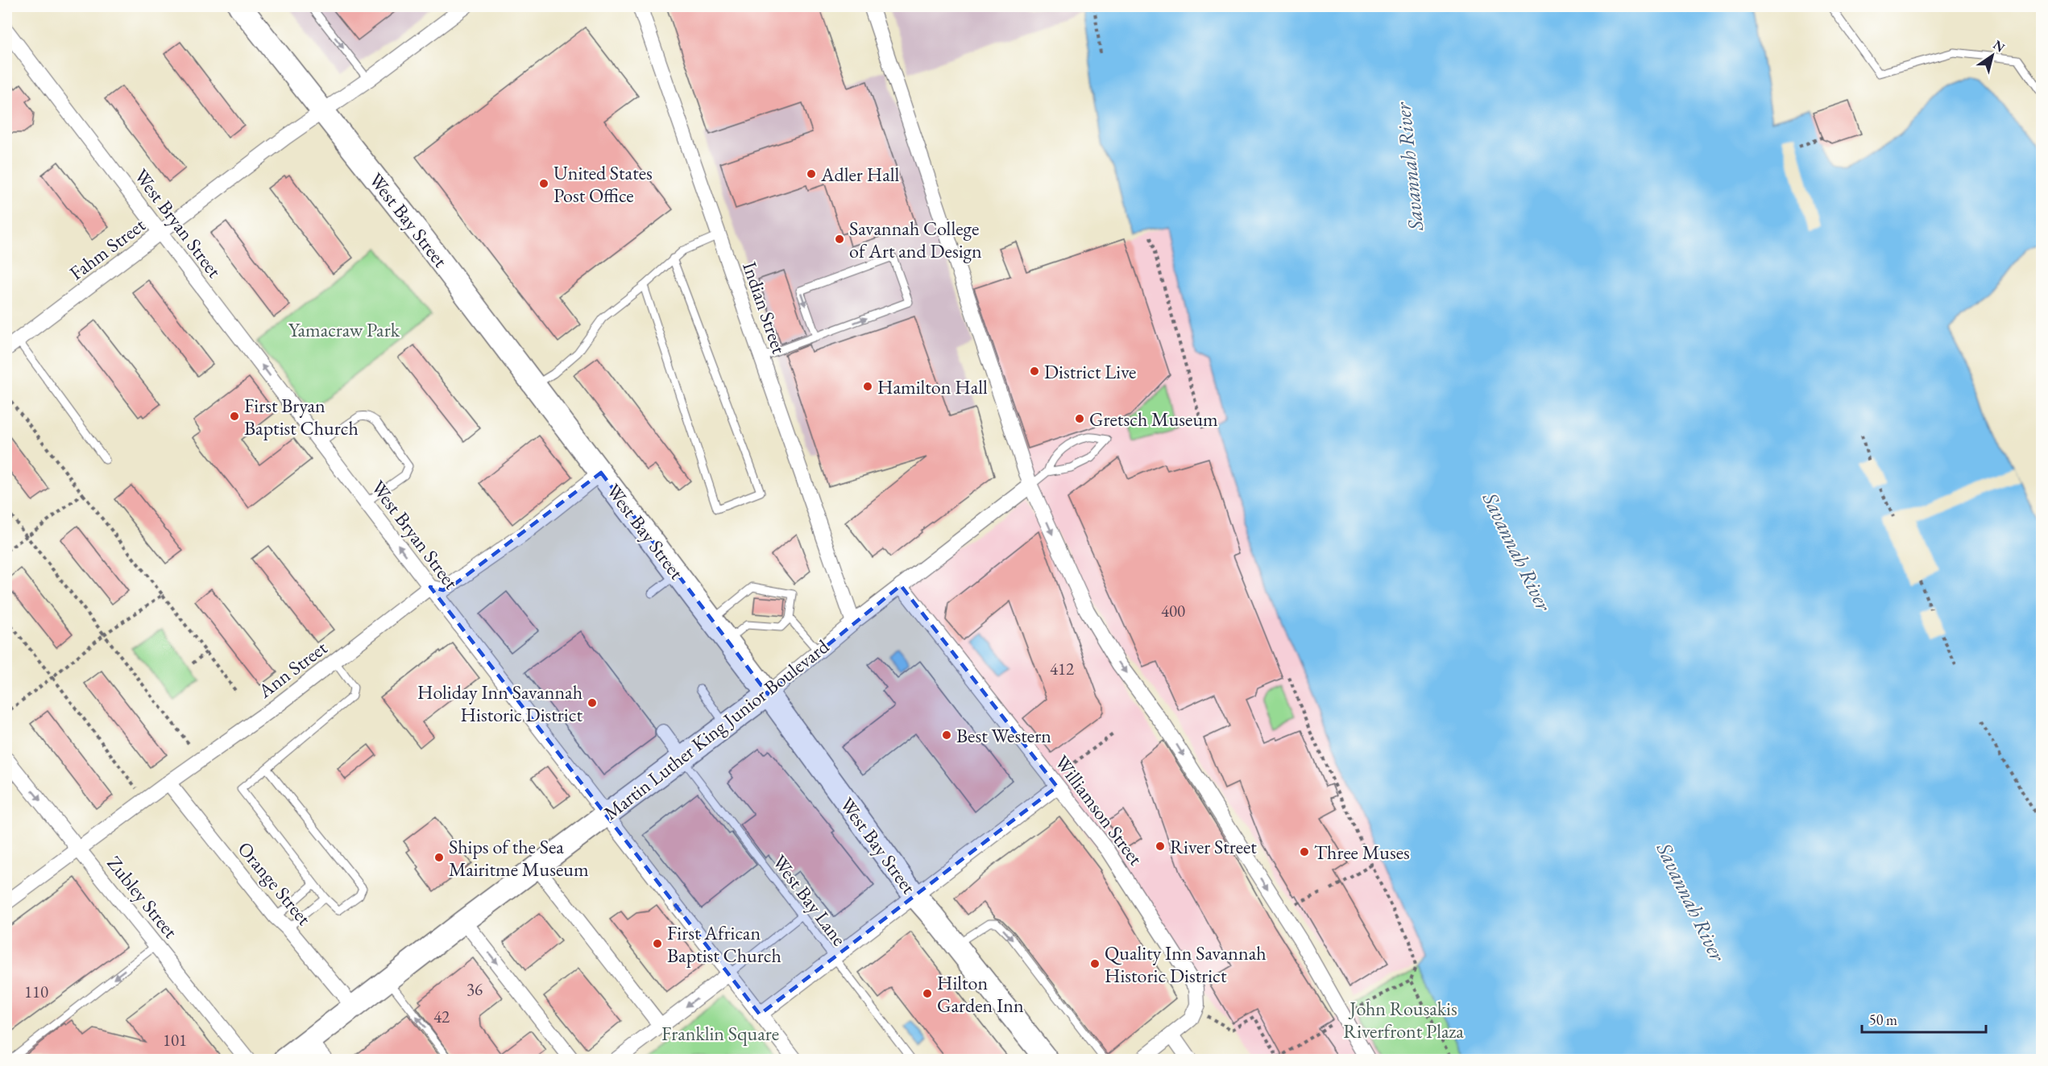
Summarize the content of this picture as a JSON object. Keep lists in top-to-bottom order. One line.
{"streets":{"main road":["West Bay Street","Martin Luther King Junior Boulevard"],"street":["West Bryan Street","Fahm Street","Indian Street","Ann Street","Williamson Street","Orange Street","Zubley Street"],"lane":["West Bay Lane"]},"crossings":[["West Bay Street","Fahm Street"],["West Bay Street","Martin Luther King Junior Boulevard"],["West Bryan Street","Fahm Street"],["West Bryan Street","Ann Street"],["West Bryan Street","Martin Luther King Junior Boulevard"],["Indian Street","Martin Luther King Junior Boulevard"],["Ann Street","Orange Street"],["Ann Street","Zubley Street"],["Martin Luther King Junior Boulevard","Williamson Street"],["Martin Luther King Junior Boulevard","Orange Street"],["Martin Luther King Junior Boulevard","West Bay Lane"]],"water":["Savannah River"],"parks":["Yamacraw Park","John Rousakis Riverfront Plaza","Franklin Square"],"places":["Adler Hall","United States Post Office","Savannah College of Art and Design","District Live","Hamilton Hall","First Bryan Baptist Church","Gretsch Museum","Holiday Inn Savannah Historic District","Best Western","River Street","Three Muses","Ships of the Sea Mairitme Museum","First African Baptist Church","Quality Inn Savannah Historic District","Hilton Garden Inn"],"house_numbers":["400","412","36","110","42","101"],"scale_bar":"50 m","north":"top right"}
